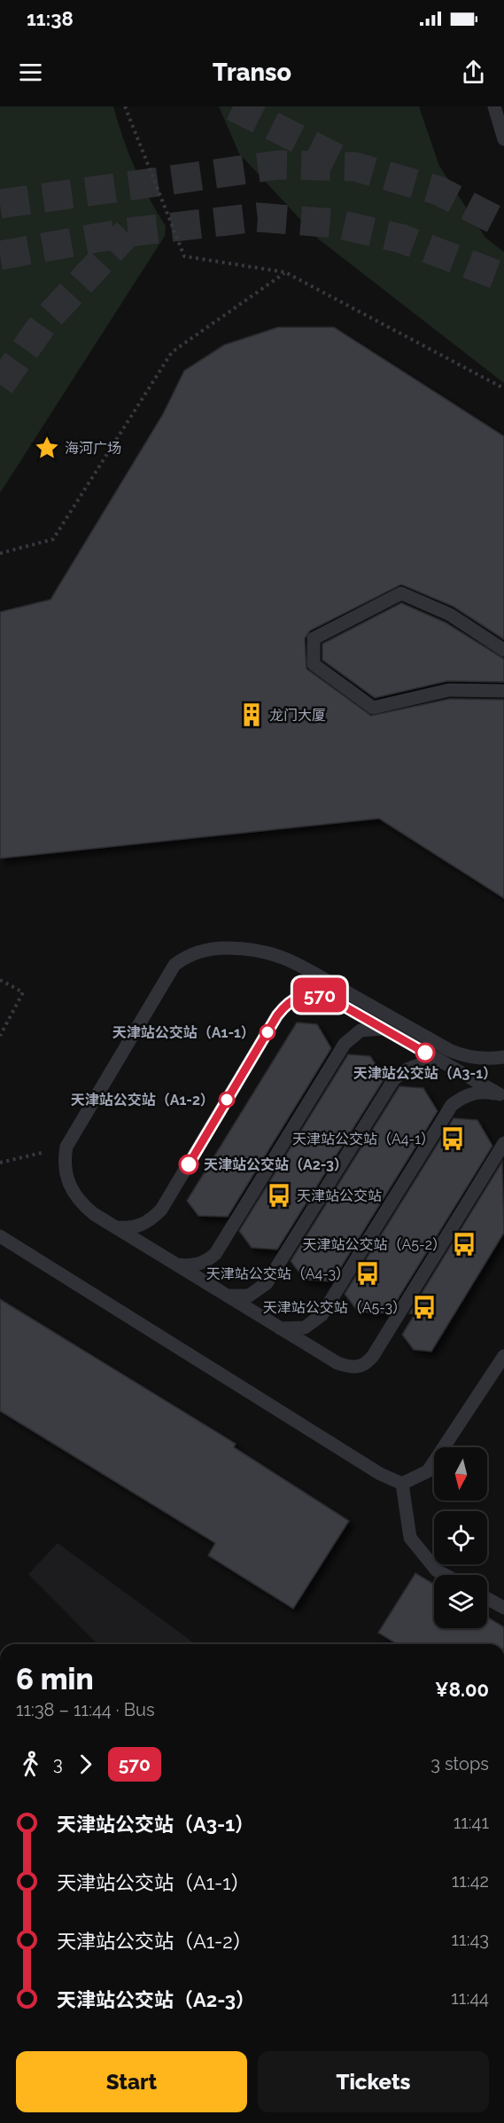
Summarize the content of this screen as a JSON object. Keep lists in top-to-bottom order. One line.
{"places":{"place":["海河广场"],"building":["龙门大厦"],"other":["天津站公交站（A1-1）","天津站公交站（A3-1）","天津站公交站（A1-2）","天津站公交站（A2-3）"],"bus stop":["天津站公交站（A4-1）","天津站公交站","天津站公交站（A5-2）","天津站公交站（A4-3）","天津站公交站（A5-3）"]},"lines":["bus line 570"],"north":"bottom","page":{"status":"11:38","header":"Transo","on_map":"570","heading":["6 min","11:38 – 11:44 · Bus","¥8.00"],"legs":["3","570","3 stops"],"list":[{"name":"天津站公交站（A3-1）","value":"11:41"},{"name":"天津站公交站（A1-1）","value":"11:42"},{"name":"天津站公交站（A1-2）","value":"11:43"},{"name":"天津站公交站（A2-3）","value":"11:44"}],"buttons":["Start","Tickets"]}}
